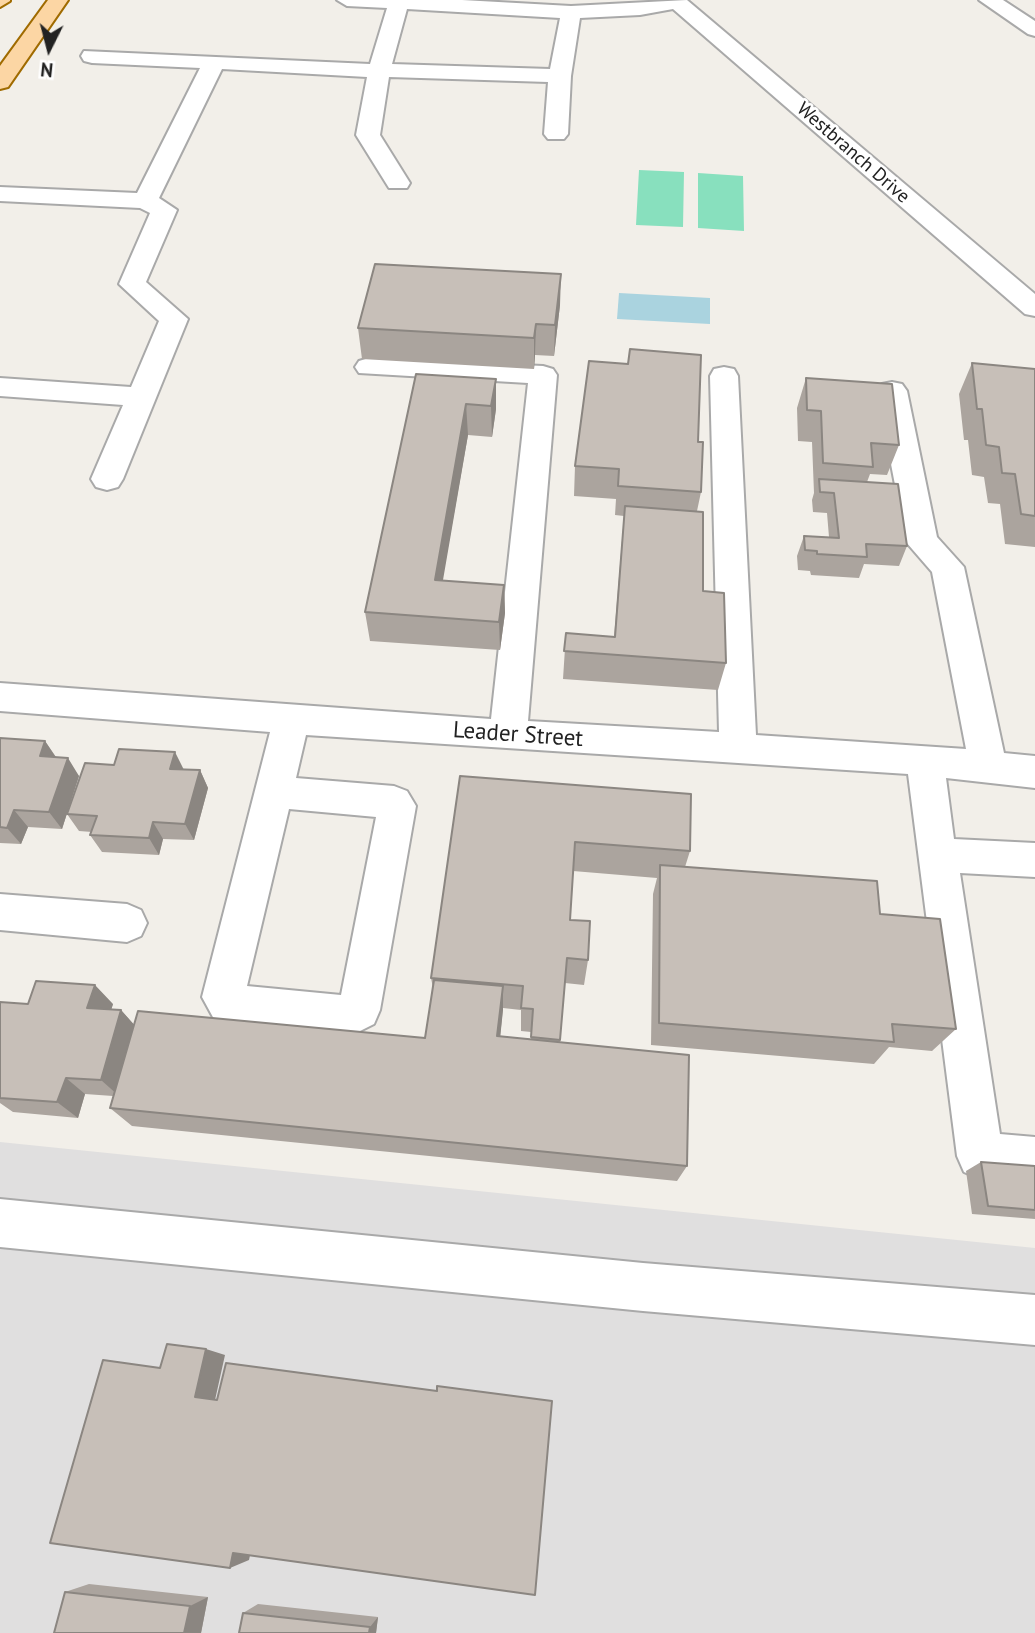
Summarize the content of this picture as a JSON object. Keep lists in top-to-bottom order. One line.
{"streets":{"street":["Westbranch Drive","Leader Street"]},"north":"bottom"}
